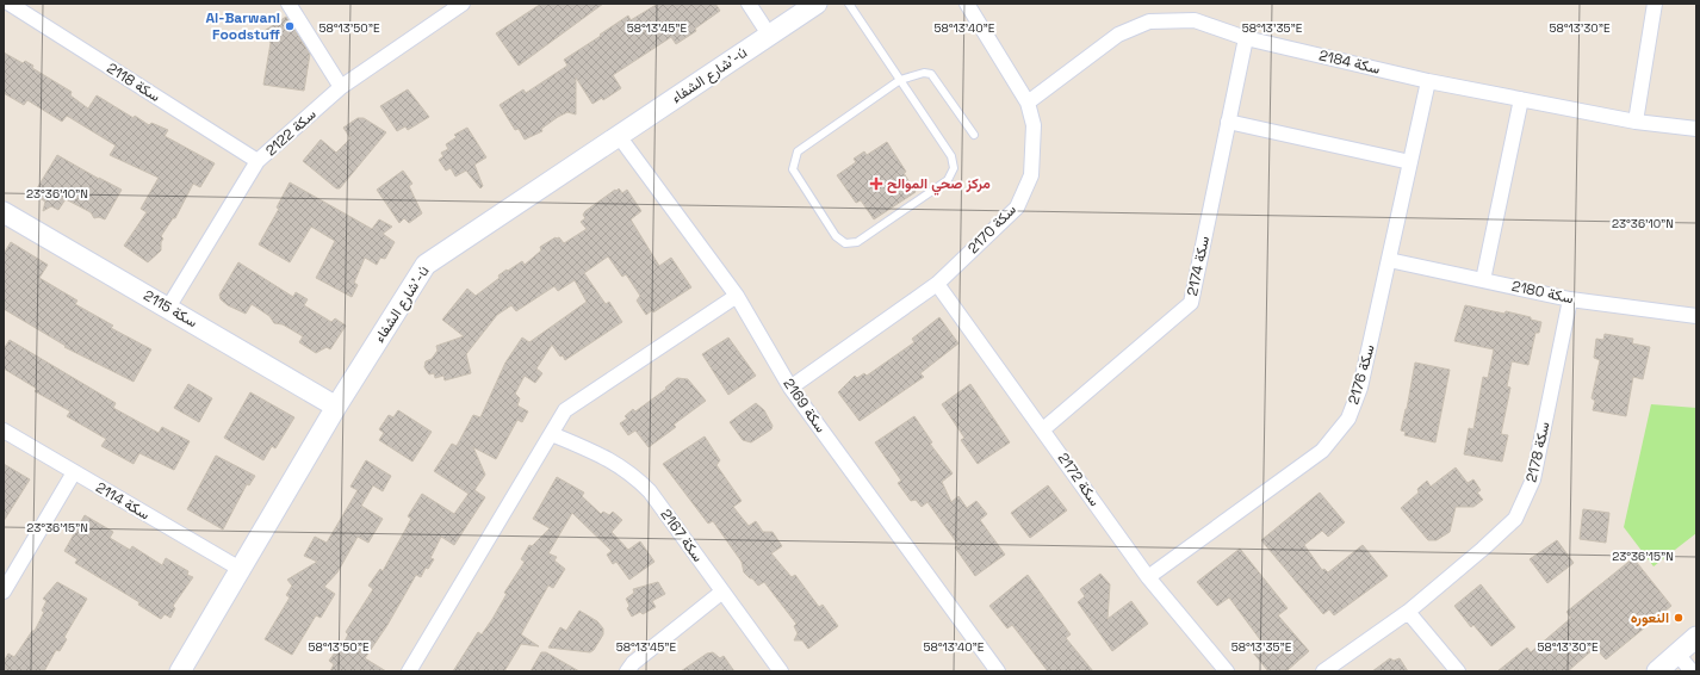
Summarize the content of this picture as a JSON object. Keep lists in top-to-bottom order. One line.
{"streets":{"street":["سكة 2184","شارع الشفاء'-ú","سكة 2118","سكة 2122","سكة 2170","سكة 2174","سكة 2180","سكة 2115","سكة 2176","سكة 2169","سكة 2178","سكة 2172","سكة 2114","سكة 2167"]},"crossings":[["سكة 2184","سكة 2170"],["سكة 2184","سكة 2174"],["سكة 2184","سكة 2176"],["شارع الشفاء'-ú","سكة 2115"],["شارع الشفاء'-ú","سكة 2169"],["شارع الشفاء'-ú","سكة 2114"],["سكة 2118","سكة 2122"],["سكة 2122","سكة 2115"],["سكة 2170","سكة 2169"],["سكة 2170","سكة 2172"],["سكة 2174","سكة 2172"],["سكة 2180","سكة 2176"],["سكة 2180","سكة 2178"],["سكة 2176","سكة 2172"]],"places":{"other":["Al-Barwani Foodstuff","النعوره"],"health":["مركز صحي الموالح"]},"coordinates":["58°13'50\"E","58°13'45\"E","58°13'40\"E","58°13'35\"E","58°13'30\"E","23°36'10\"N","23°36'15\"N"]}
